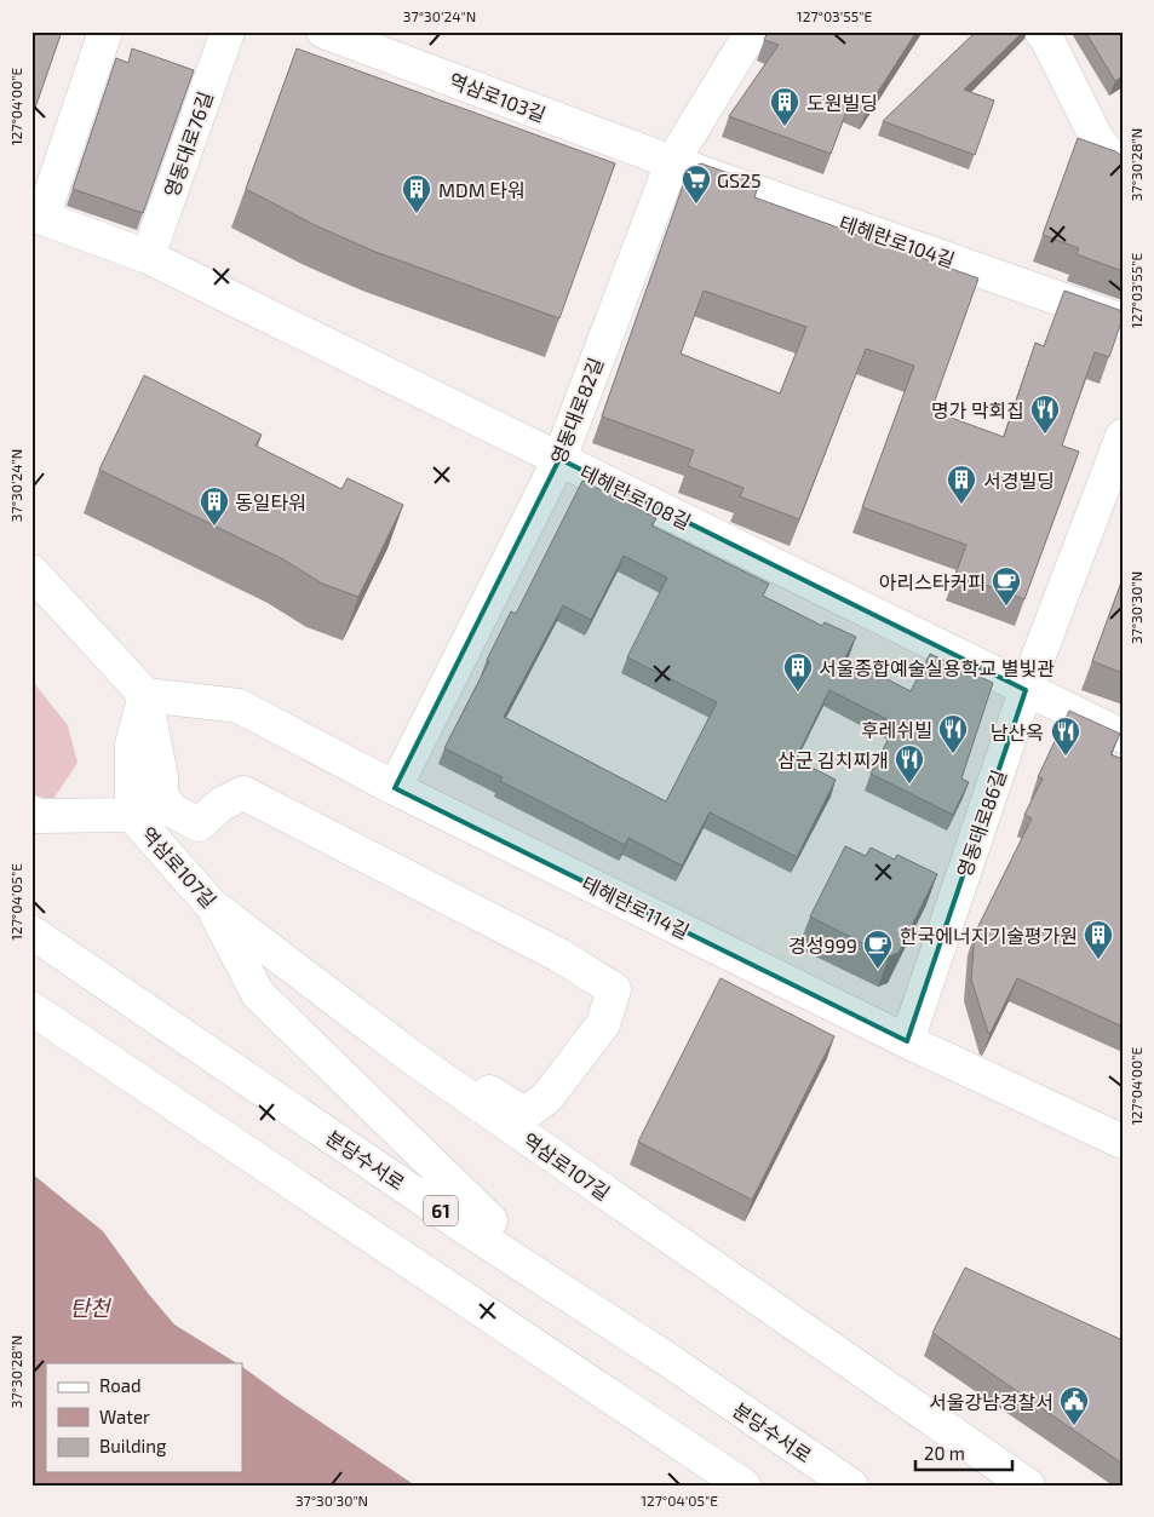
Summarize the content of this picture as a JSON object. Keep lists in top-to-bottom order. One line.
{"streets":{"main road":["역삼로103길","영동대로76길","테헤란로104길","영동대로82길","테헤란로108길","영동대로86길","역삼로107길","테헤란로114길","분당수서로","61"]},"crossings":[["역삼로103길","테헤란로104길"],["역삼로103길","영동대로82길"],["영동대로76길","테헤란로108길"],["테헤란로104길","영동대로82길"],["영동대로82길","테헤란로108길"],["영동대로82길","테헤란로114길"],["테헤란로108길","영동대로86길"],["영동대로86길","테헤란로114길"],["역삼로107길","테헤란로114길"]],"water":["탄천"],"places":{"building":["도원빌딩","MDM 타워","서경빌딩","동일타워","서울종합예술실용학교 별빛관","한국에너지기술평가원"],"supermarket":["GS25"],"restaurant":["명가 막회집","후레쉬빌","남산옥","삼군 김치찌개"],"cafe":["아리스타커피","경성999"],"public building":["서울강남경찰서"]},"legend":["Road","Water","Building"],"scale_bar":"20 m","coordinates":["37°30'24\"N","127°03'55\"E","127°04'00\"E","37°30'28\"N","37°30'30\"N","127°04'05\"E"]}
